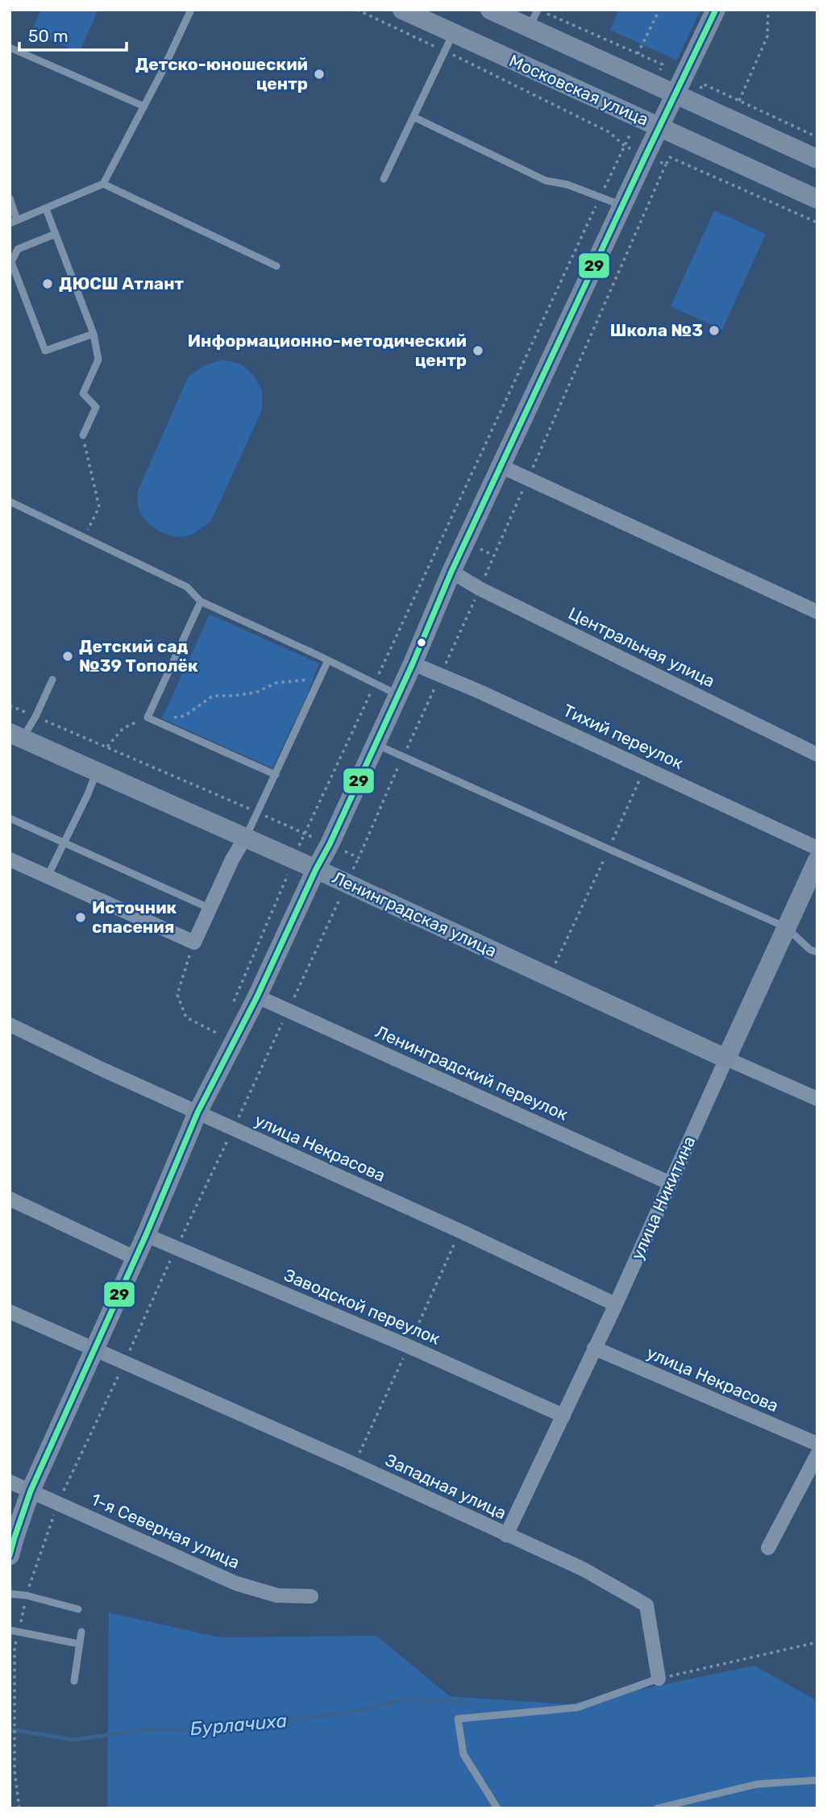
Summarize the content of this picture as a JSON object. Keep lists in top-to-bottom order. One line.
{"streets":{"street":["Московская улица","Центральная улица","Тихий переулок","Ленинградская улица","Ленинградский переулок","улица Некрасова","улица Никитина","Заводской переулок","Западная улица","1-я Северная улица"]},"crossings":[["Ленинградская улица","улица Никитина"],["Ленинградский переулок","улица Никитина"],["улица Некрасова","улица Никитина"],["улица Никитина","Заводской переулок"],["улица Никитина","Западная улица"]],"water":["Бурлачиха"],"places":["Детско-юношеский центр","ДЮСШ Атлант","Школа №3","Информационно-методический центр","Детский сад №39 Тополёк","Источник спасения"],"lines":["transit line 29"],"scale_bar":"50 m"}
